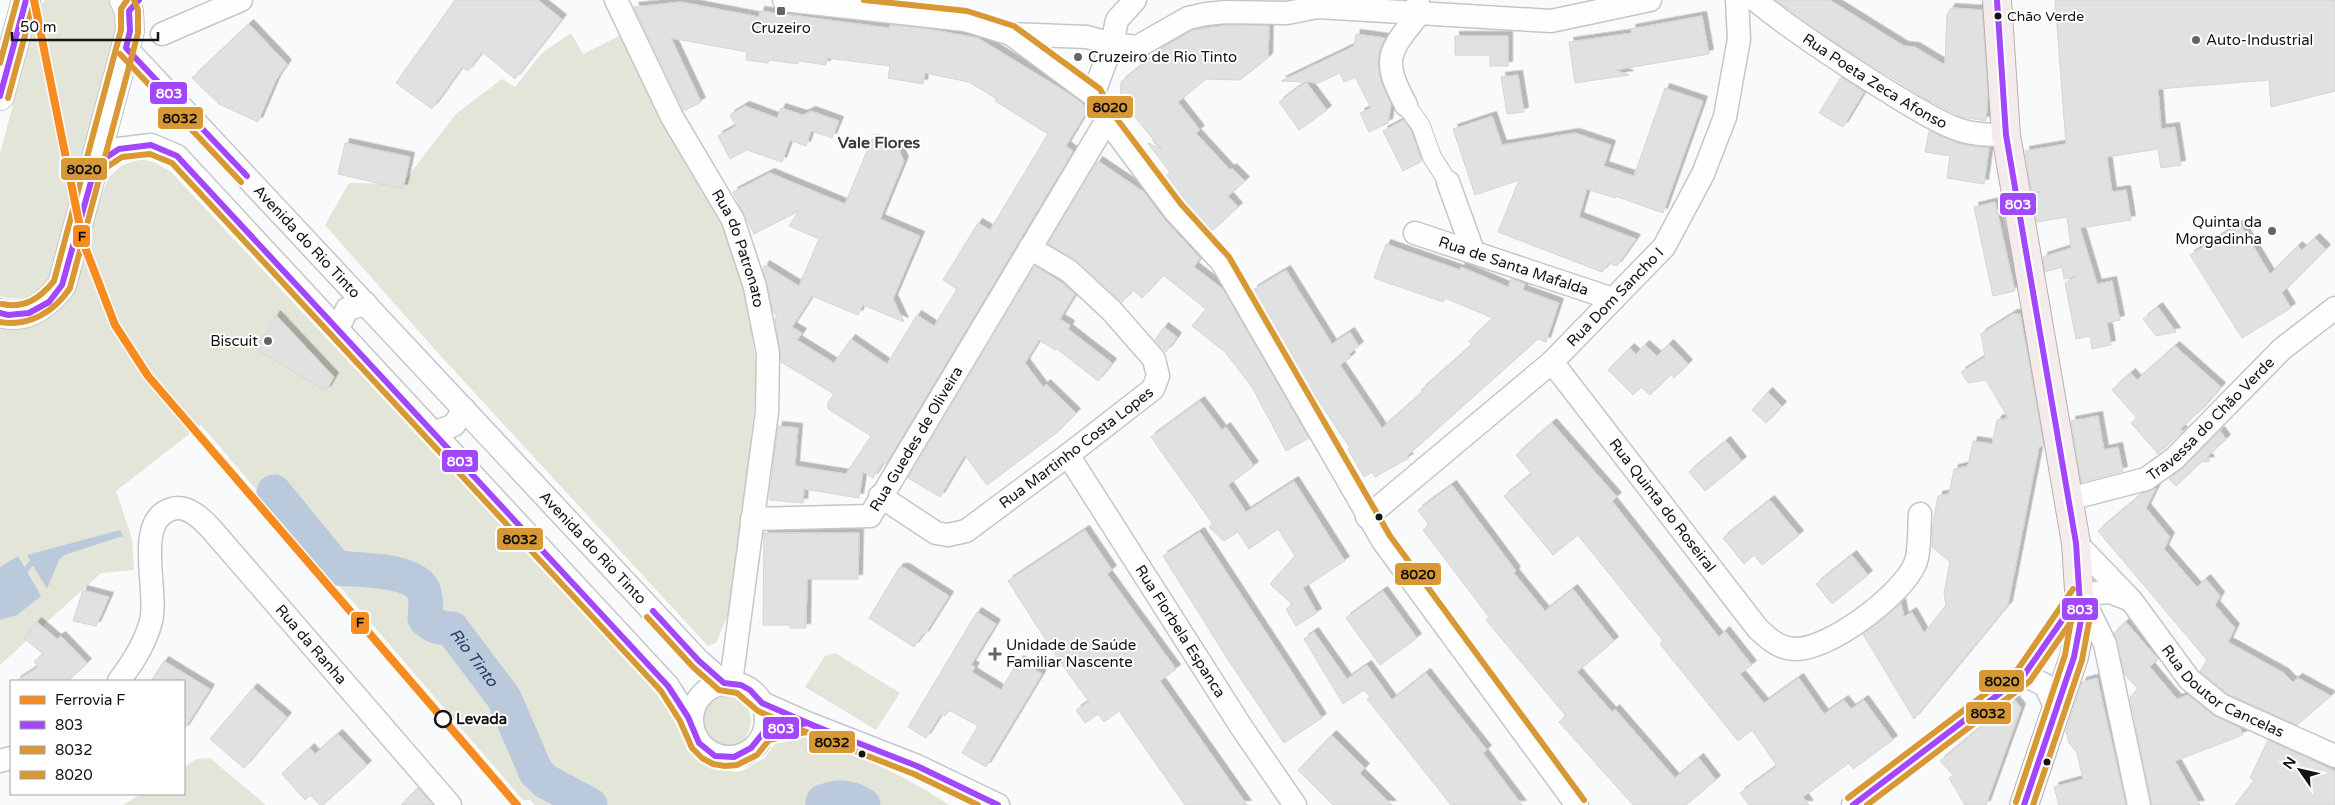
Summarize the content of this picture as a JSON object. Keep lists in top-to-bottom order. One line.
{"streets":{"street":["Rua Poeta Zeca Afonso","Avenida do Rio Tinto","Rua do Patronato","Rua de Santa Mafalda","Rua Dom Sancho I","Travessa do Chão Verde","Rua Guedes de Oliveira","Rua Martinho Costa Lopes","Rua Quinta do Roseiral","Rua Florbela Espanca","Rua da Ranha","Rua Doutor Cancelas"]},"crossings":[["Rua do Patronato","Rua Guedes de Oliveira"],["Rua de Santa Mafalda","Rua Dom Sancho I"],["Rua Dom Sancho I","Rua Quinta do Roseiral"],["Rua Guedes de Oliveira","Rua Martinho Costa Lopes"],["Rua Martinho Costa Lopes","Rua Florbela Espanca"]],"districts":["Vale Flores"],"water":["Rio Tinto"],"places":{"transit":["Cruzeiro"],"other":["Chão Verde","Auto-Industrial","Cruzeiro de Rio Tinto","Quinta da Morgadinha","Biscuit","Levada"],"health":["Unidade de Saúde Familiar Nascente"]},"lines":["rail line F","transit line 803","transit line 8032","transit line 8020"],"legend":["Ferrovia F","803","8032","8020"],"scale_bar":"50 m","north":"top left"}
